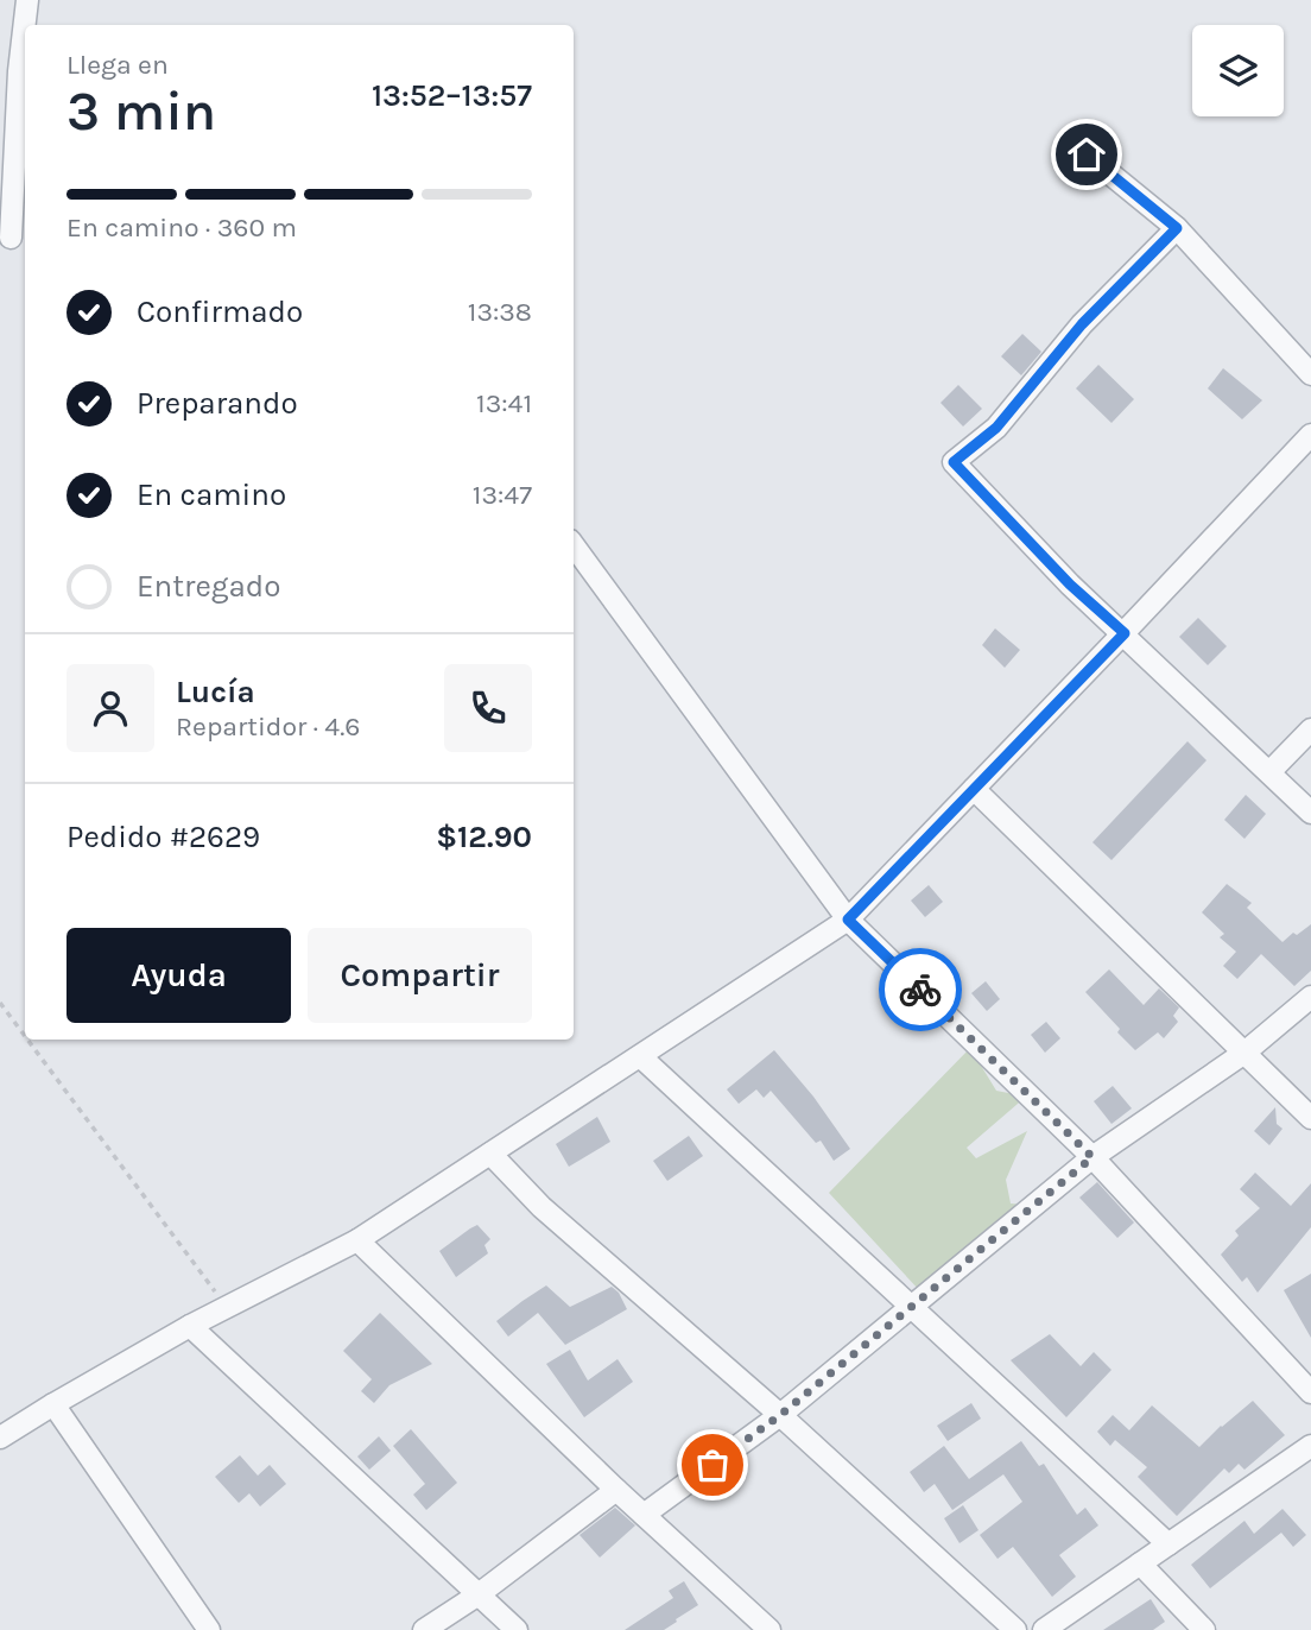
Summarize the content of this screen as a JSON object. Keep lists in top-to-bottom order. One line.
{"page":{"heading":["3 min","Llega en","13:52–13:57"],"panel":["Lucía","Repartidor · 4.6","Pedido #2629","$12.90"],"bar":"En camino · 360 m","list":[["Confirmado","13:38"],["Preparando","13:41"],["En camino","13:47"],"Entregado"],"buttons":["Ayuda","Compartir"]}}
